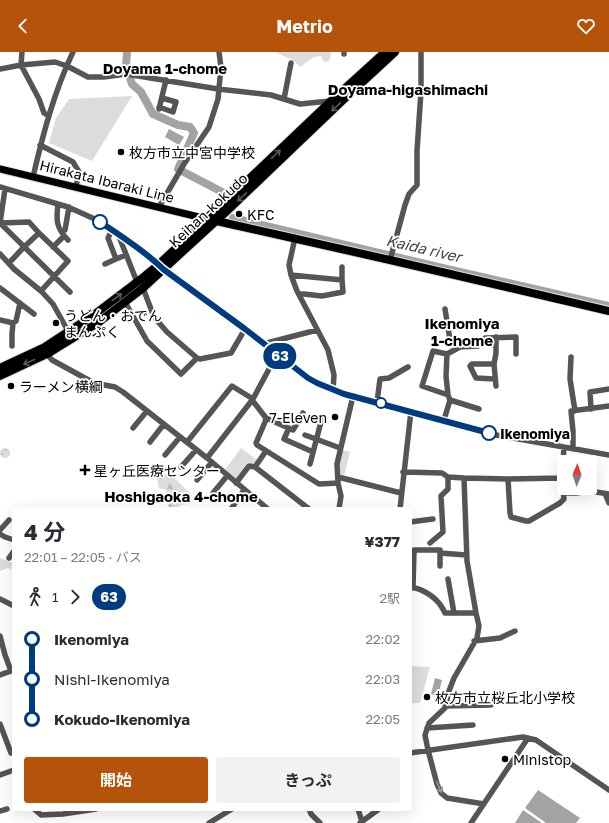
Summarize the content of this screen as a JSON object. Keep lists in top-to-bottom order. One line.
{"streets":{"highway":["Keihan-kokudo"],"main road":["Hirakata Ibaraki Line"]},"crossings":[["Hirakata Ibaraki Line","Keihan-kokudo"]],"districts":["Doyama 1-chome","Doyama-higashimachi","Ikenomiya 1-chome","Hoshigaoka 4-chome"],"water":["Kaida river"],"places":{"other":["枚方市立中宮中学校","KFC","うどん・おでん まんぷく","ラーメン横綱","7-Eleven","Ikenomiya","枚方市立桜丘北小学校","Ministop"],"health":["星ヶ丘医療センター"]},"lines":["bus line 63"],"north":"top","page":{"header":"Metrio","on_map":"63","heading":["4 分","22:01 – 22:05 · バス","¥377"],"legs":["1","63","2駅"],"list":[{"name":"Ikenomiya","value":"22:02"},{"name":"Nishi-Ikenomiya","value":"22:03"},{"name":"Kokudo-Ikenomiya","value":"22:05"}],"buttons":["開始","きっぷ"]}}
